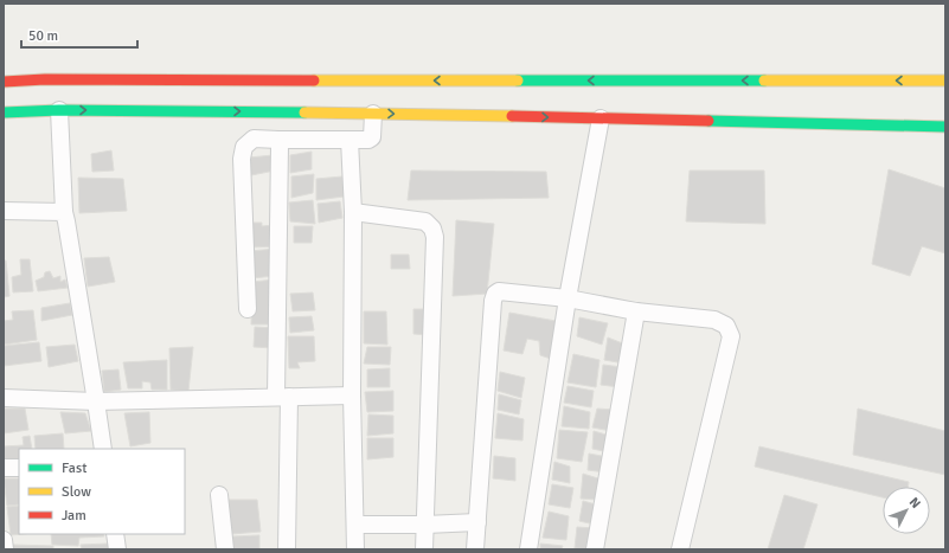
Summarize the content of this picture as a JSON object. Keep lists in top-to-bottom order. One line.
{"legend":["Fast","Slow","Jam"],"scale_bar":"50 m","north":"top right"}
